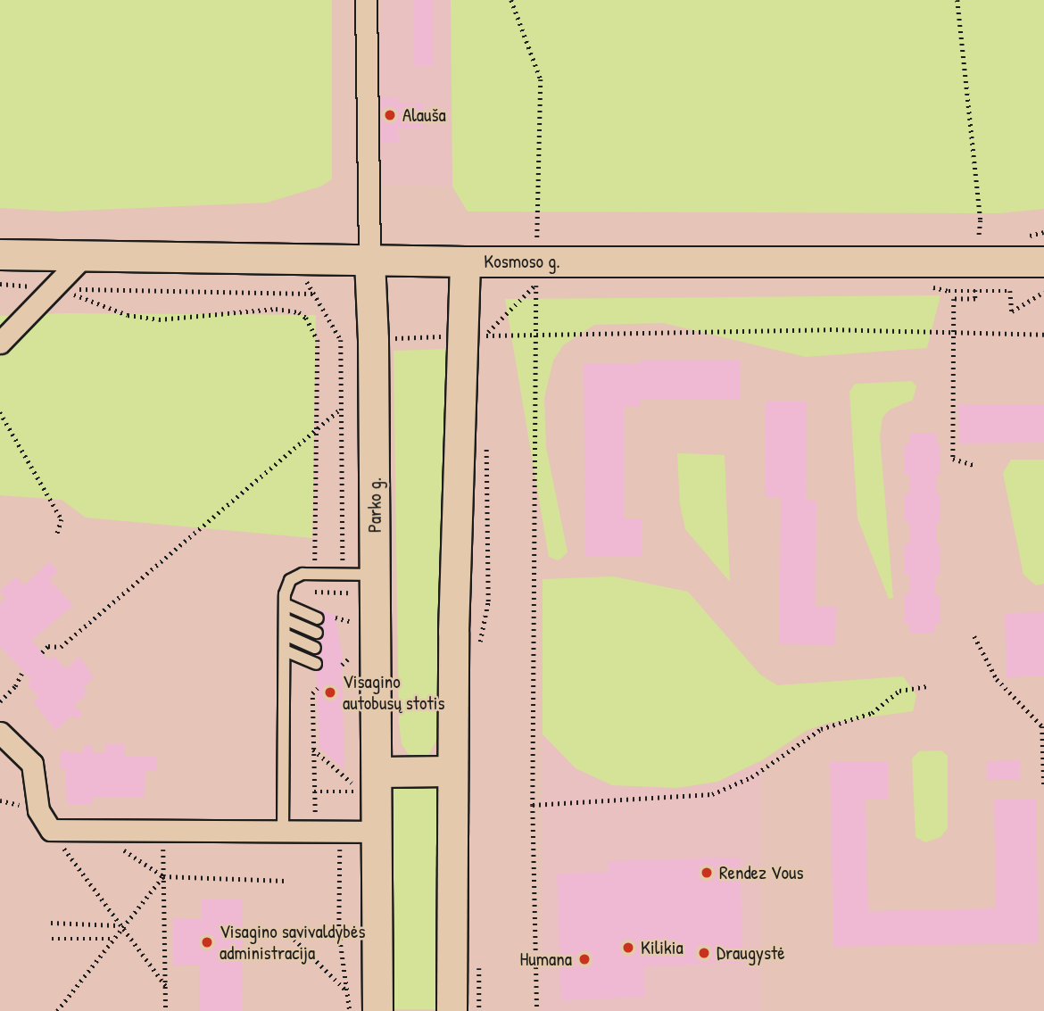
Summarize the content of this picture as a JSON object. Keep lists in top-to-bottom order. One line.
{"streets":{"street":["Kosmoso g.","Parko g."]},"crossings":[["Kosmoso g.","Parko g."]],"places":["Alauša","Visagino autobusų stotis","Rendez Vous","Visagino savivaldybės administracija","Kilikia","Draugystė","Humana"]}
